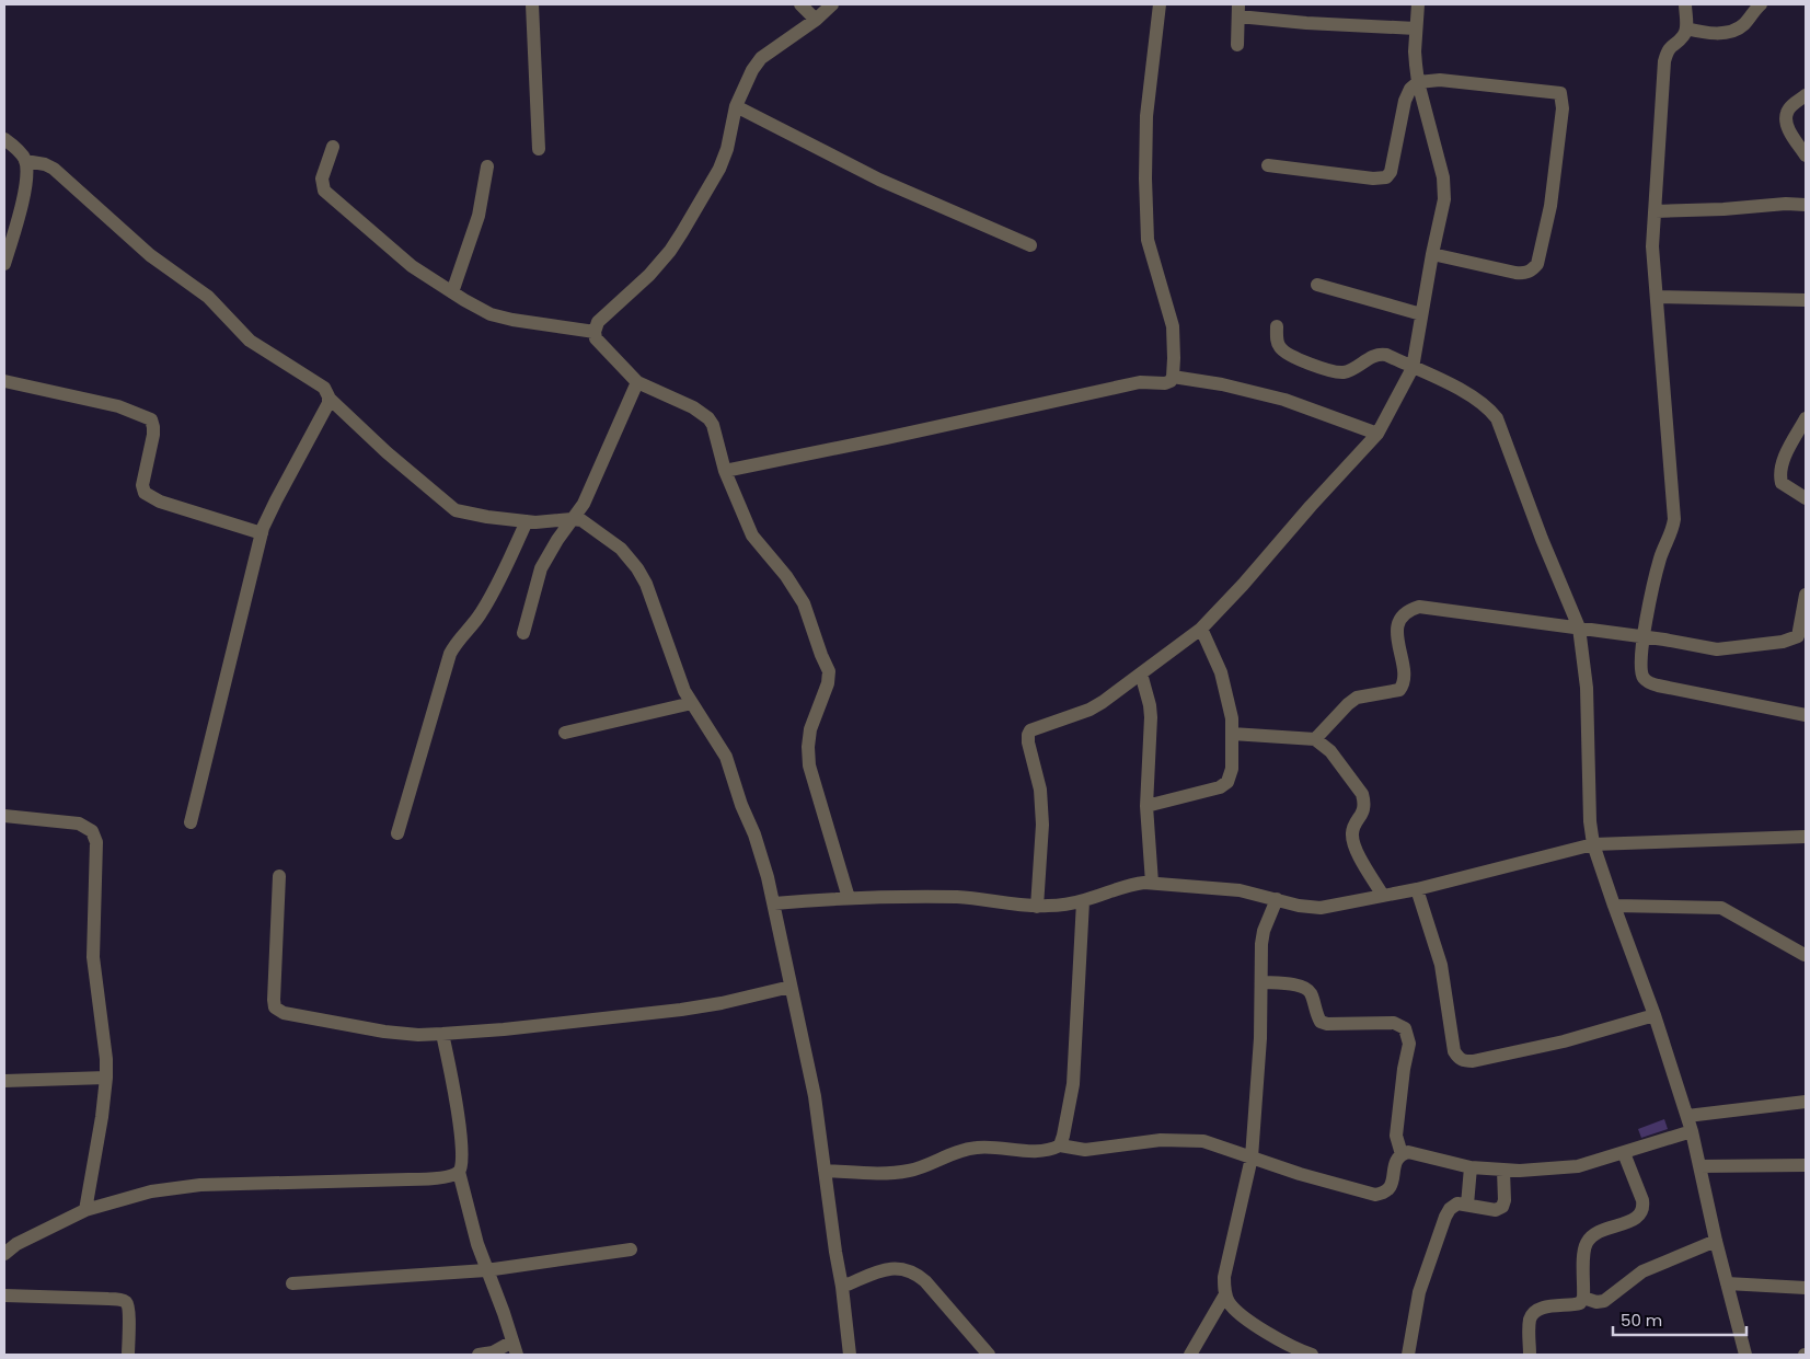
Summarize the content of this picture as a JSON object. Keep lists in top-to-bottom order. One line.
{"scale_bar":"50 m"}
